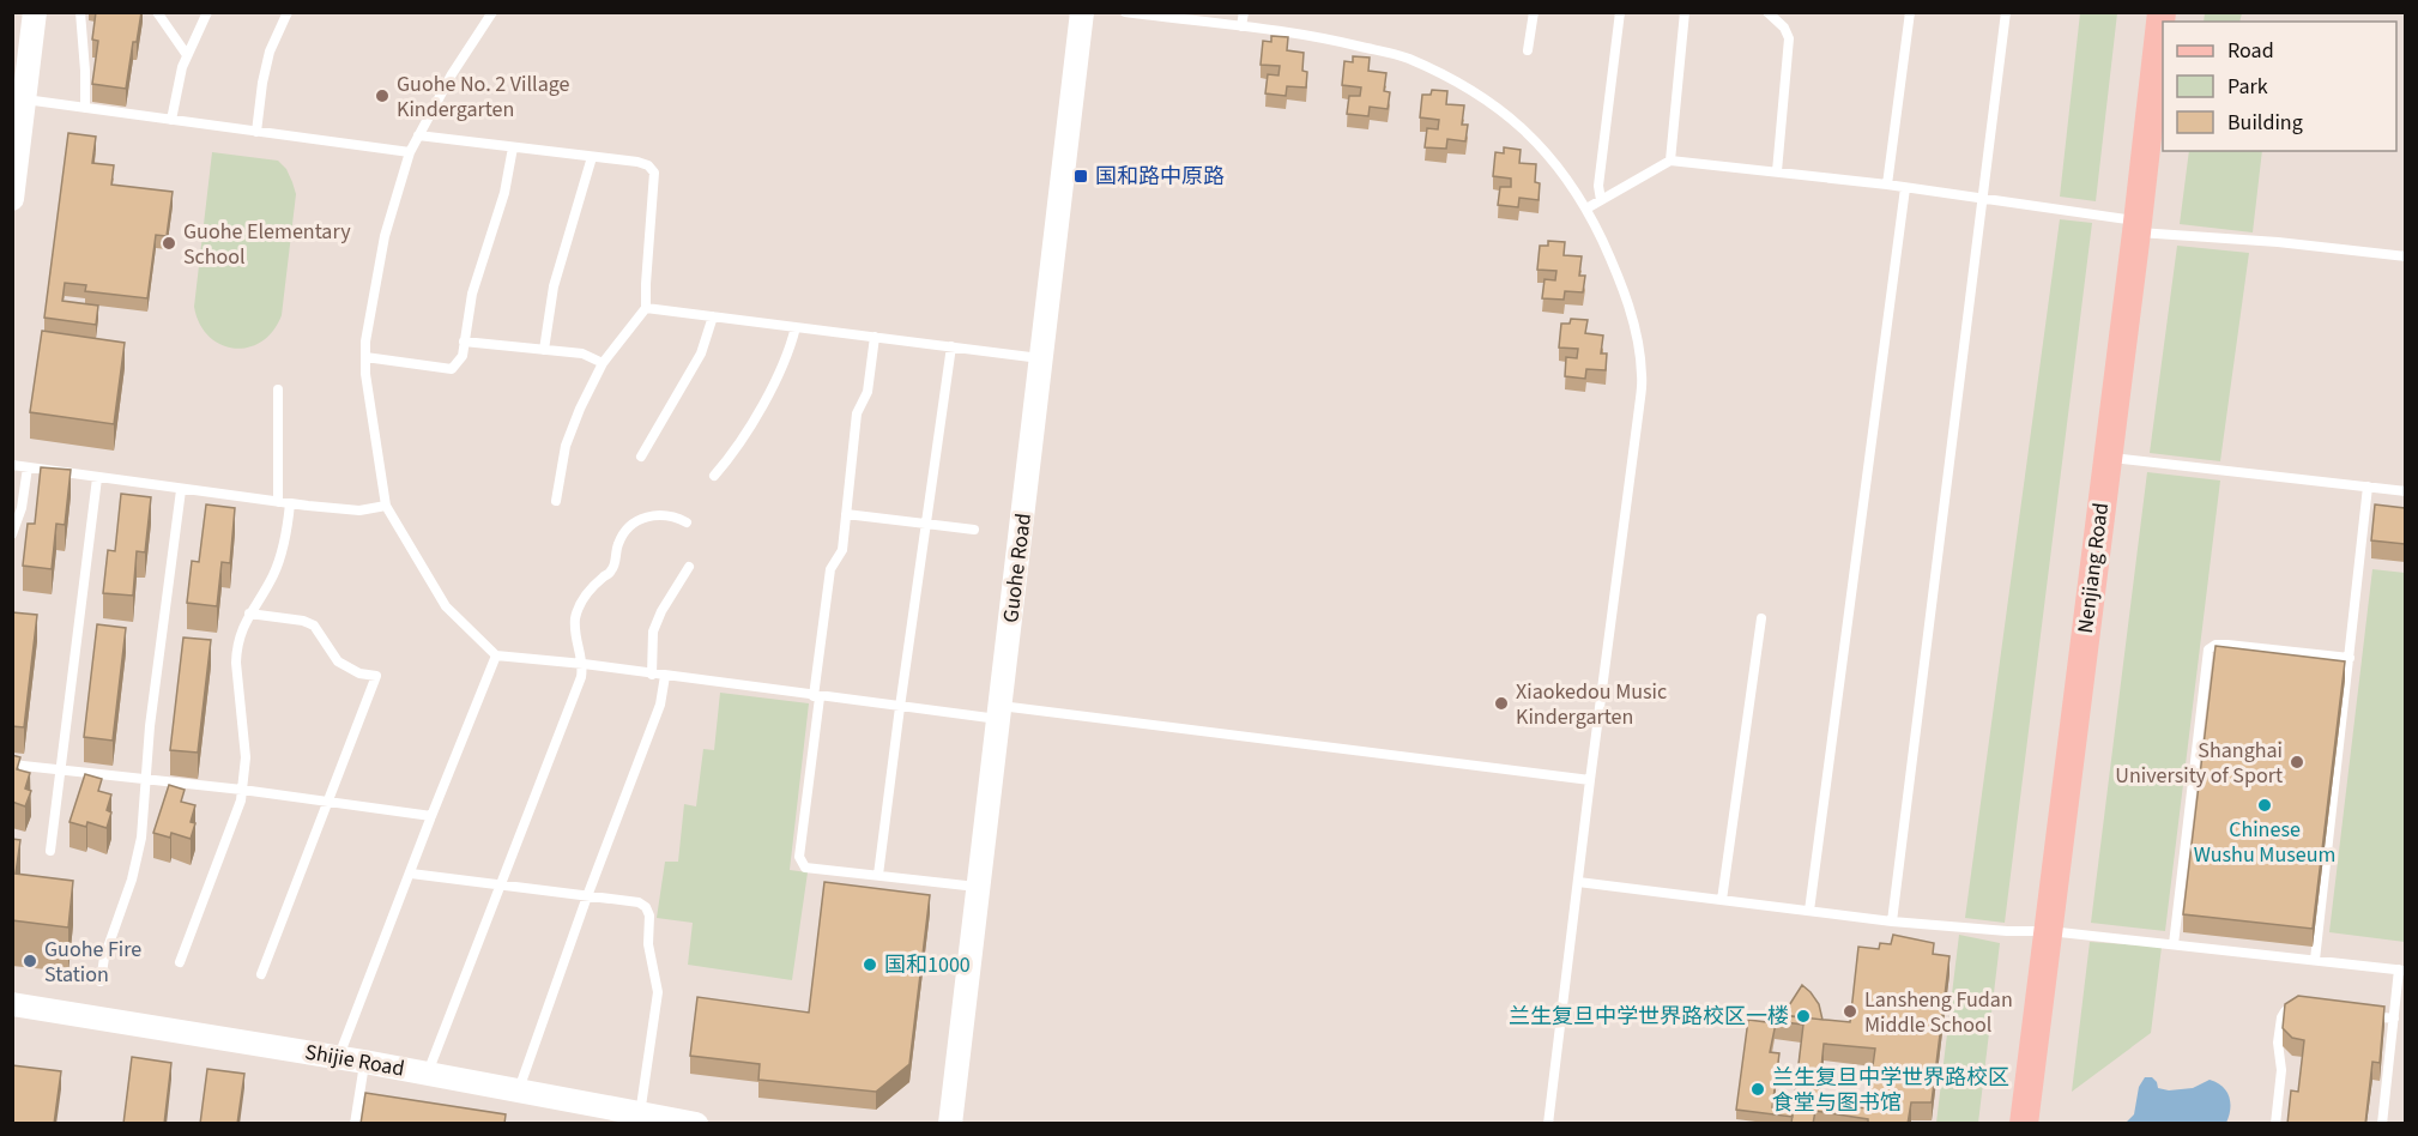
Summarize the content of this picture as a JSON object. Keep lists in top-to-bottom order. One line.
{"streets":{"main road":["Nenjiang Road"],"street":["Guohe Road","Shijie Road"]},"places":{"other":["Guohe No. 2 Village Kindergarten","Guohe Elementary School","Xiaokedou Music Kindergarten","Shanghai University of Sport","Chinese Wushu Museum","Guohe Fire Station","国和1000","Lansheng Fudan Middle School","兰生复旦中学世界路校区一楼","兰生复旦中学世界路校区 食堂与图书馆"],"transit":["国和路中原路"]},"legend":["Road","Park","Building"]}
